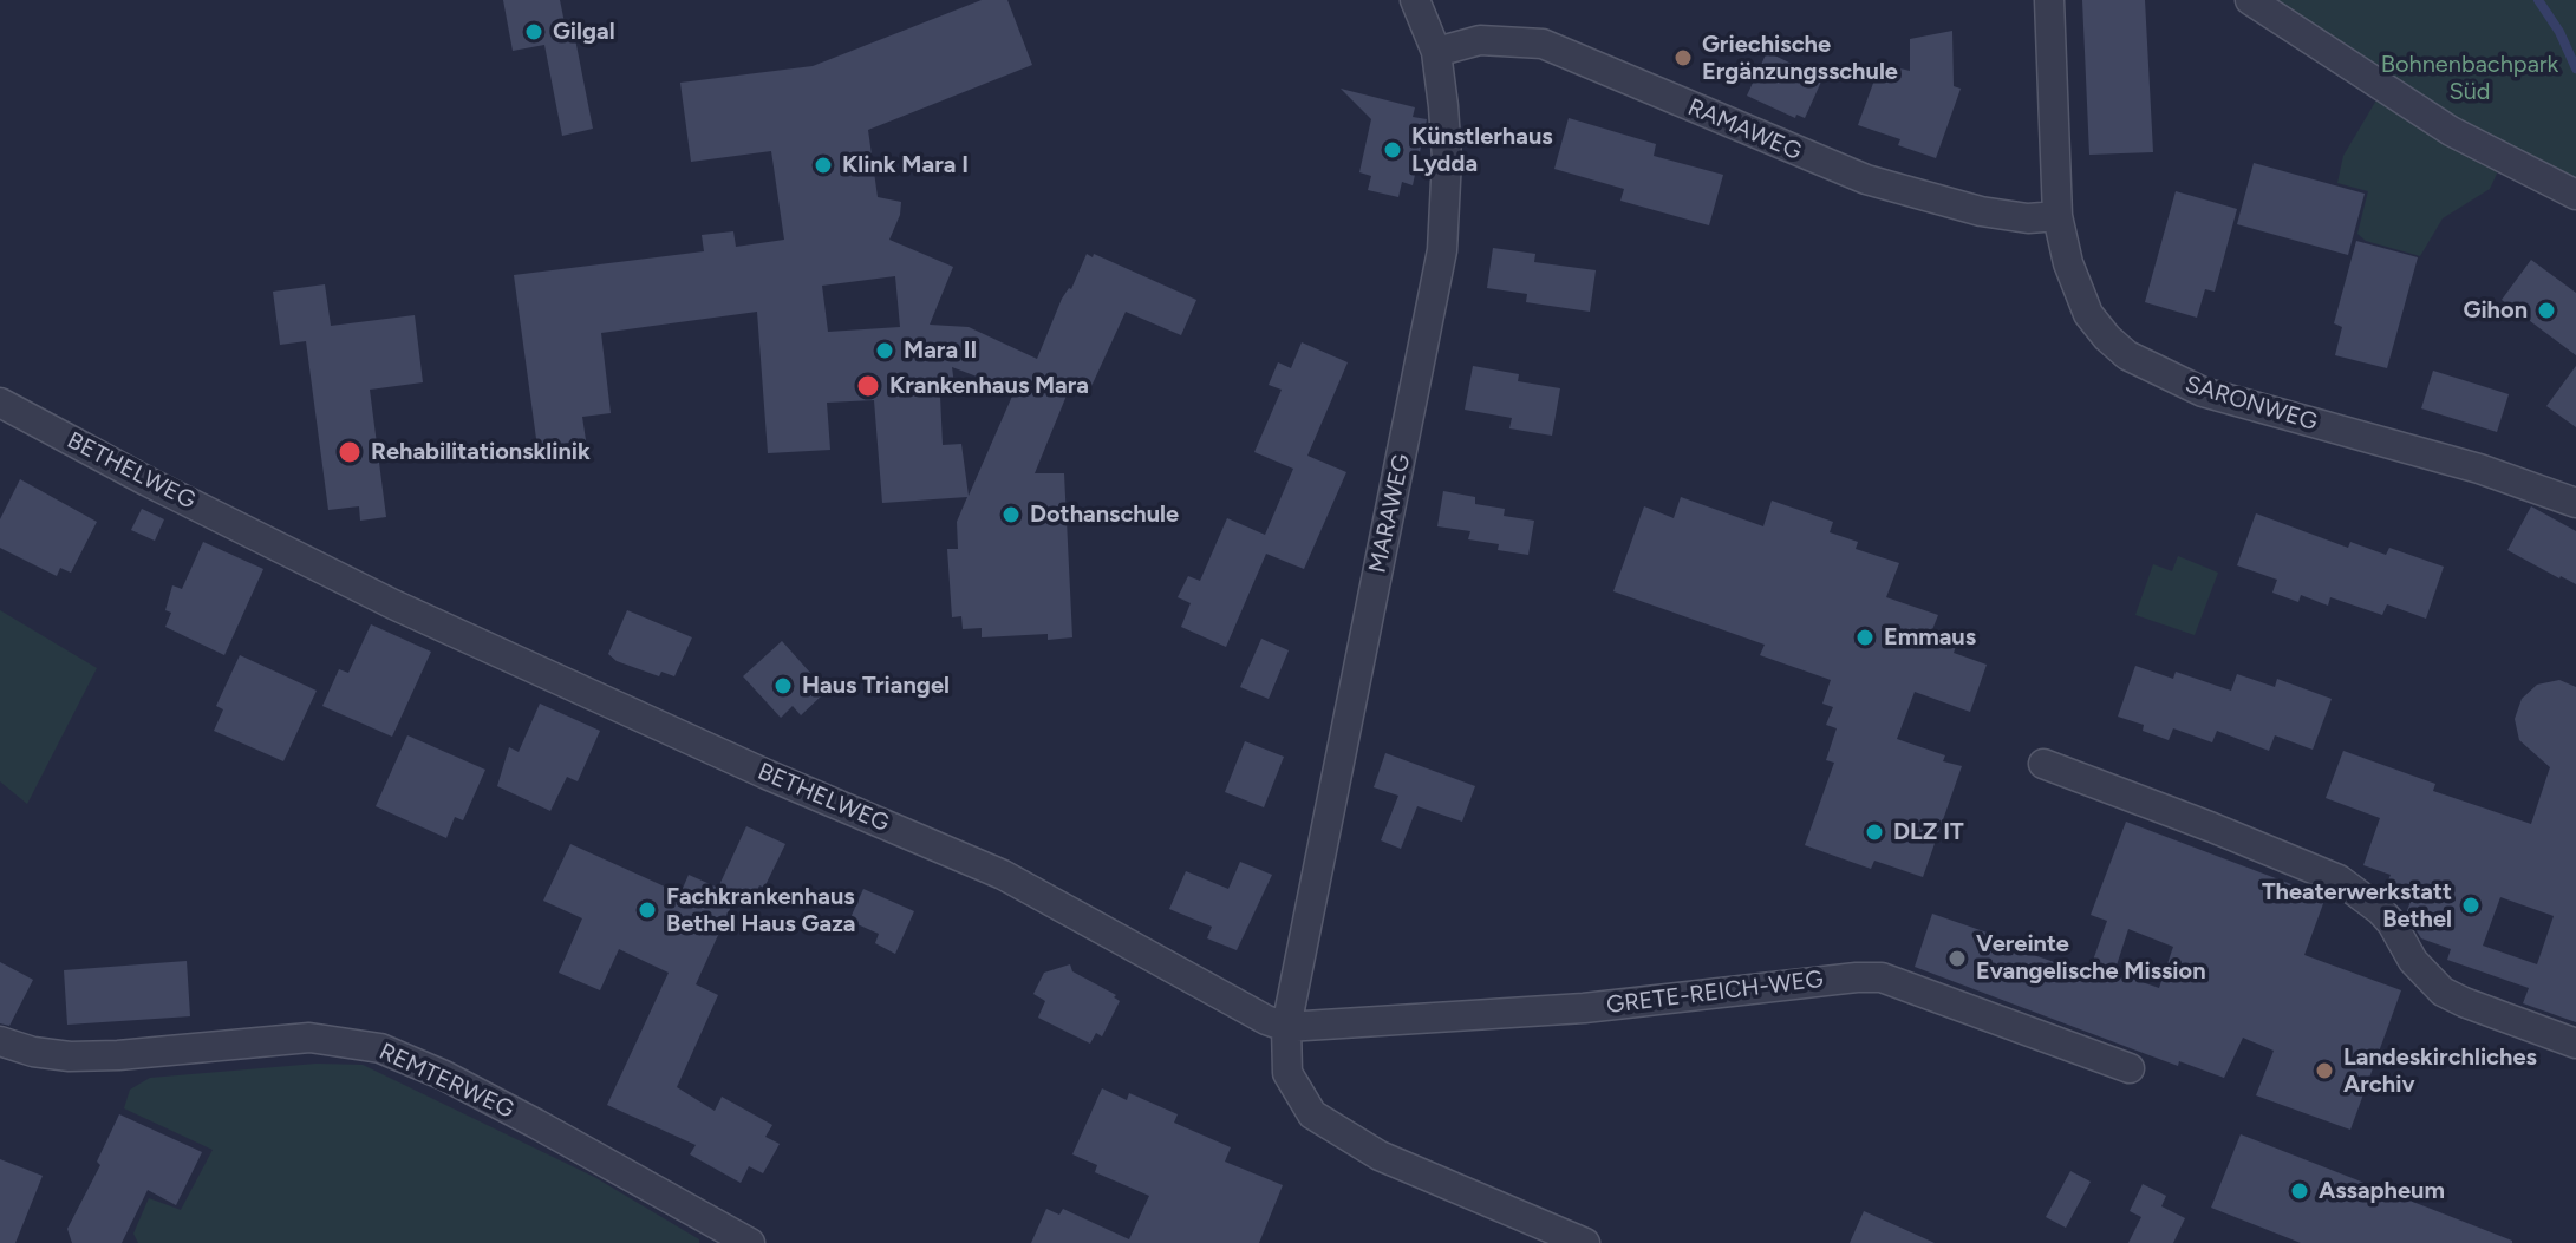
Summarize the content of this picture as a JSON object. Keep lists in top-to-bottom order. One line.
{"streets":{"street":["RAMAWEG","SARONWEG","BETHELWEG","MARAWEG","GRETE-REICH-WEG","REMTERWEG"]},"crossings":[["RAMAWEG","SARONWEG"],["RAMAWEG","MARAWEG"],["BETHELWEG","MARAWEG"],["BETHELWEG","GRETE-REICH-WEG"],["MARAWEG","GRETE-REICH-WEG"]],"parks":["Bohnenbachpark Süd"],"places":["Gilgal","Griechische Ergänzungsschule","Künstlerhaus Lydda","Klink Mara I","Gihon","Mara II","Krankenhaus Mara","Rehabilitationsklinik","Dothanschule","Emmaus","Haus Triangel","DLZ IT","Theaterwerkstatt Bethel","Fachkrankenhaus Bethel Haus Gaza","Vereinte Evangelische Mission","Landeskirchliches Archiv","Assapheum"]}
